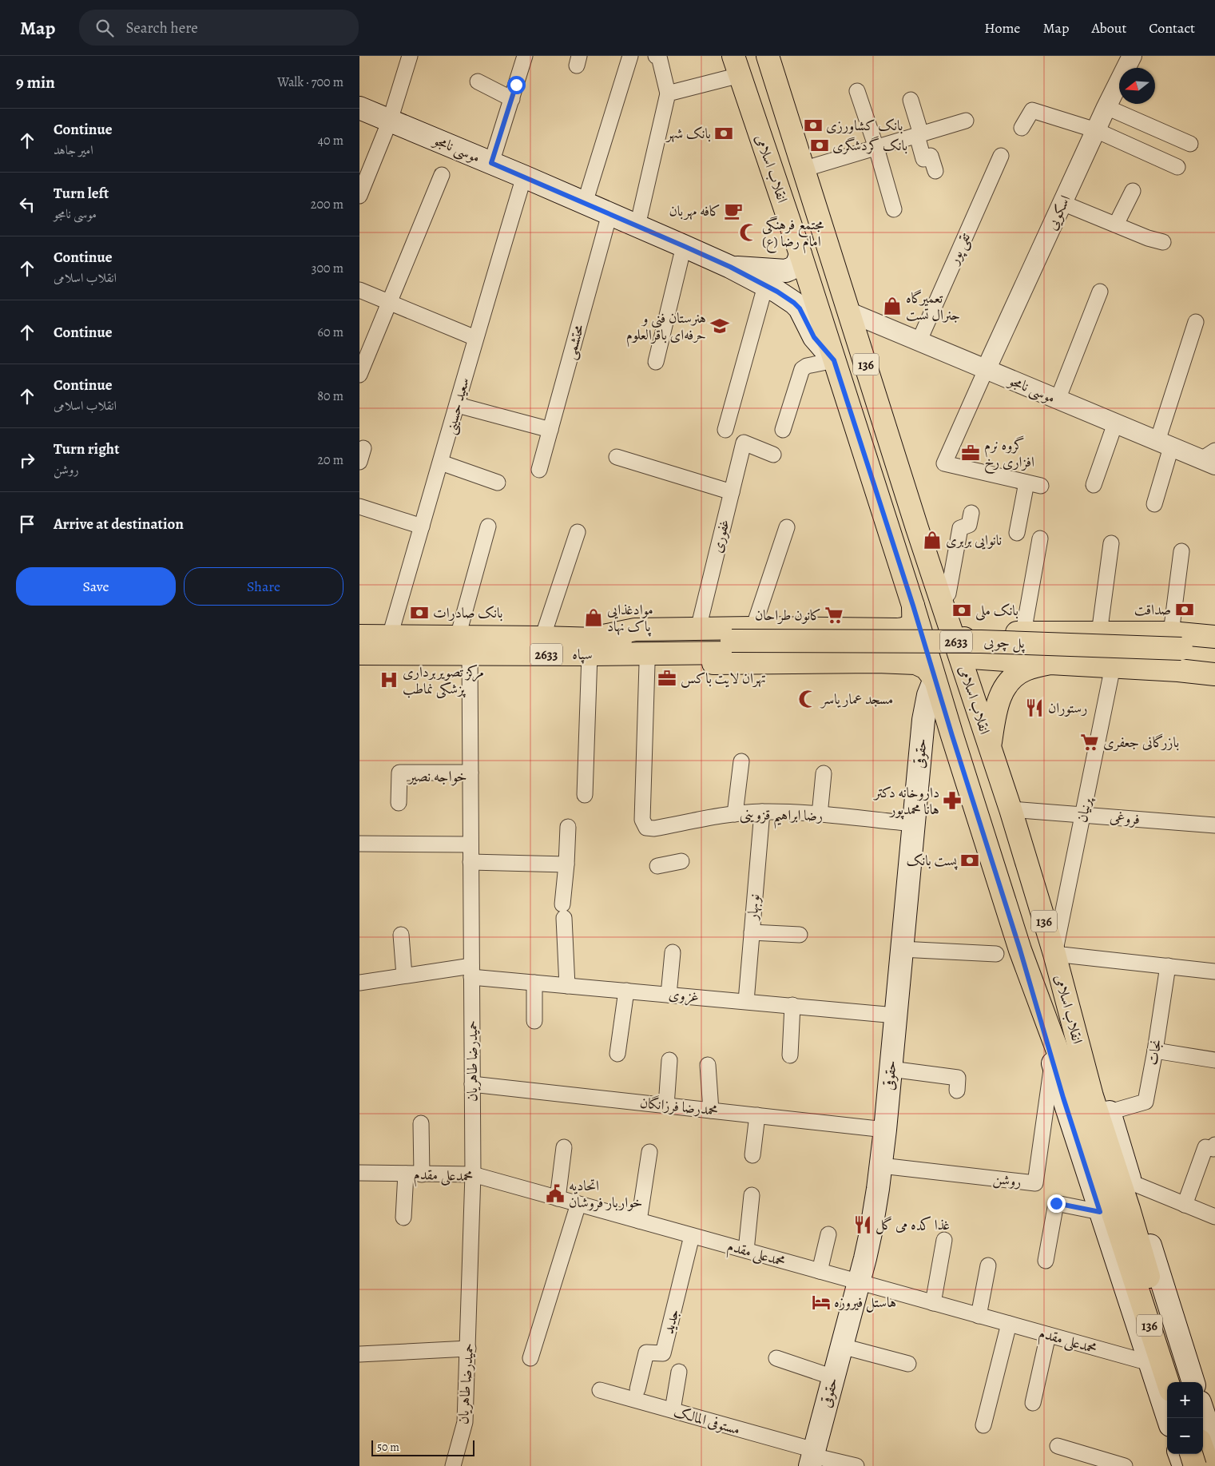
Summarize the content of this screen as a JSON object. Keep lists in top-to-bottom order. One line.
{"streets":{"main road":["موسی نامجو","انقلاب اسلامی","136","2633","پل چوبی","سپاه","حقوقی"],"street":["اسکویی","تقی پور","محتشمی","سعید حسینی","غفوری","پرنیان","رضا ابراهیم قزوینی","فروغی","نوبهار","غزوی","نجات","حمیدرضا طاهریان","محمدرضا فرزانگان","محمدعلی مقدم","روشن","جدید","مستوفی المالک"]},"crossings":[["موسی نامجو","انقلاب اسلامی"],["موسی نامجو","اسکویی"],["موسی نامجو","تقی پور"],["موسی نامجو","محتشمی"],["موسی نامجو","سعید حسینی"],["انقلاب اسلامی","136"],["انقلاب اسلامی","2633"],["انقلاب اسلامی","حقوقی"],["انقلاب اسلامی","پرنیان"],["انقلاب اسلامی","فروغی"],["136","محمدعلی مقدم"],["سعید حسینی","سپاه"],["غفوری","2633"],["2633","سپاه"],["2633","رضا ابراهیم قزوینی"],["پل چوبی","سپاه"],["سپاه","حمیدرضا طاهریان"],["حقوقی","رضا ابراهیم قزوینی"],["حقوقی","غزوی"],["حقوقی","محمدرضا فرزانگان"],["حقوقی","محمدعلی مقدم"],["حقوقی","روشن"],["حقوقی","مستوفی المالک"],["پرنیان","فروغی"],["رضا ابراهیم قزوینی","نوبهار"],["نوبهار","غزوی"],["غزوی","حمیدرضا طاهریان"],["حمیدرضا طاهریان","محمدرضا فرزانگان"],["حمیدرضا طاهریان","محمدعلی مقدم"],["محمدعلی مقدم","جدید"]],"districts":["خواجه نصیر"],"places":{"bank":["بانک کشاورزی","بانک شهر","بانک گردشگری","صداقت","بانک ملی","بانک صادرات","پست بانک"],"cafe":["کافه مهربان"],"mosque":["مجتمع فرهنگی امام رضا (ع)","مسجد عمار یاسر"],"shop":["تعمیرگاه جنرال تست","نانوایی بربری","موادغذایی پاک نهاد"],"school or university":["هنرستان فنی و حرفه‌ای باقرالعلوم"],"office":["گروه نرم افزاری رخ","تهران لایت باکس"],"supermarket":["کانون طراحان","بازرگانی جعفری"],"hospital":["مرکز تصویربرداری پزشکی نماطب"],"restaurant":["رستوران","غذا کده می گل"],"pharmacy":["داروخانه دکتر هانا محمدپور"],"public building":["اتحادیه خواربار فروشان"],"hotel":["هاستل فیروزه"]},"scale_bar":"50 m","north":"left","page":{"header":"Map","search":"Search here","nav":["Home","Map","About","Contact"],"heading":["9 min","Walk · 700 m"],"list":[["Continue","امیر جاهد","40 m"],["Turn left","موسی نامجو","200 m"],["Continue","انقلاب اسلامی","300 m"],["Continue","60 m"],["Continue","انقلاب اسلامی","80 m"],["Turn right","روشن","20 m"],"Arrive at destination"],"buttons":["Save","Share"],"map_buttons":["+","−"],"scale":"50 m"}}
